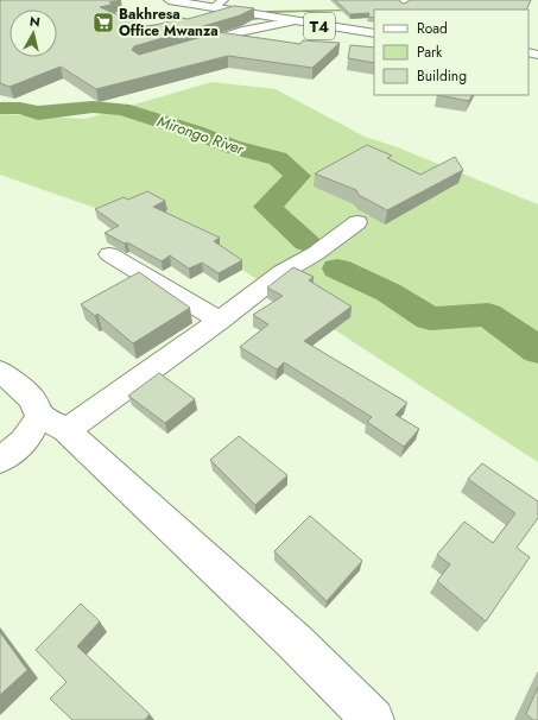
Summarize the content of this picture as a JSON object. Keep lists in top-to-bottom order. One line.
{"streets":{"main road":["T4"]},"water":["Mirongo River"],"places":{"supermarket":["Bakhresa Office Mwanza"]},"legend":["Road","Park","Building"],"north":"top"}
